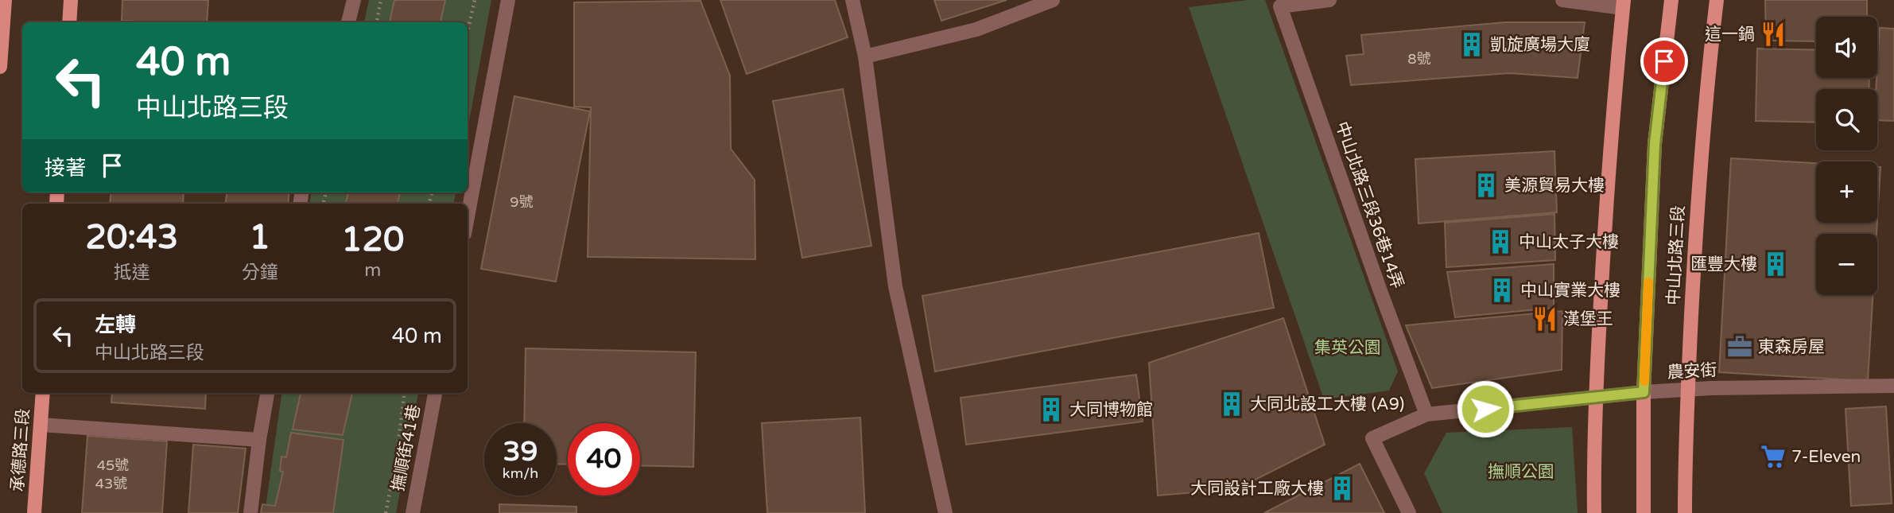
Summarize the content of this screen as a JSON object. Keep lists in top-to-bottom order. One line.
{"streets":{"main road":["中山北路三段","承德路三段"],"street":["中山北路三段36巷14弄","農安街","撫順街41巷"]},"crossings":[["中山北路三段36巷14弄","農安街"],["中山北路三段","農安街"]],"parks":["集英公園","撫順公園"],"places":{"restaurant":["這一鍋","漢堡王"],"building":["凱旋廣場大廈","美源貿易大樓","中山太子大樓","匯豐大樓","中山實業大樓","大同北設工大樓 (A9)","大同博物館","大同設計工廠大樓"],"office":["東森房屋"],"supermarket":["7-Eleven"]},"house_numbers":["8號","9號","45號","43號"],"page":{"map_buttons":["+","−"],"turn":["40 m","中山北路三段"],"then":"接著","eta":["20:43","抵達","1","分鐘","120","m"],"list":[{"name":"左轉","note":"中山北路三段","value":"40 m"}],"speed":"39 km/h","limit":"40"}}
